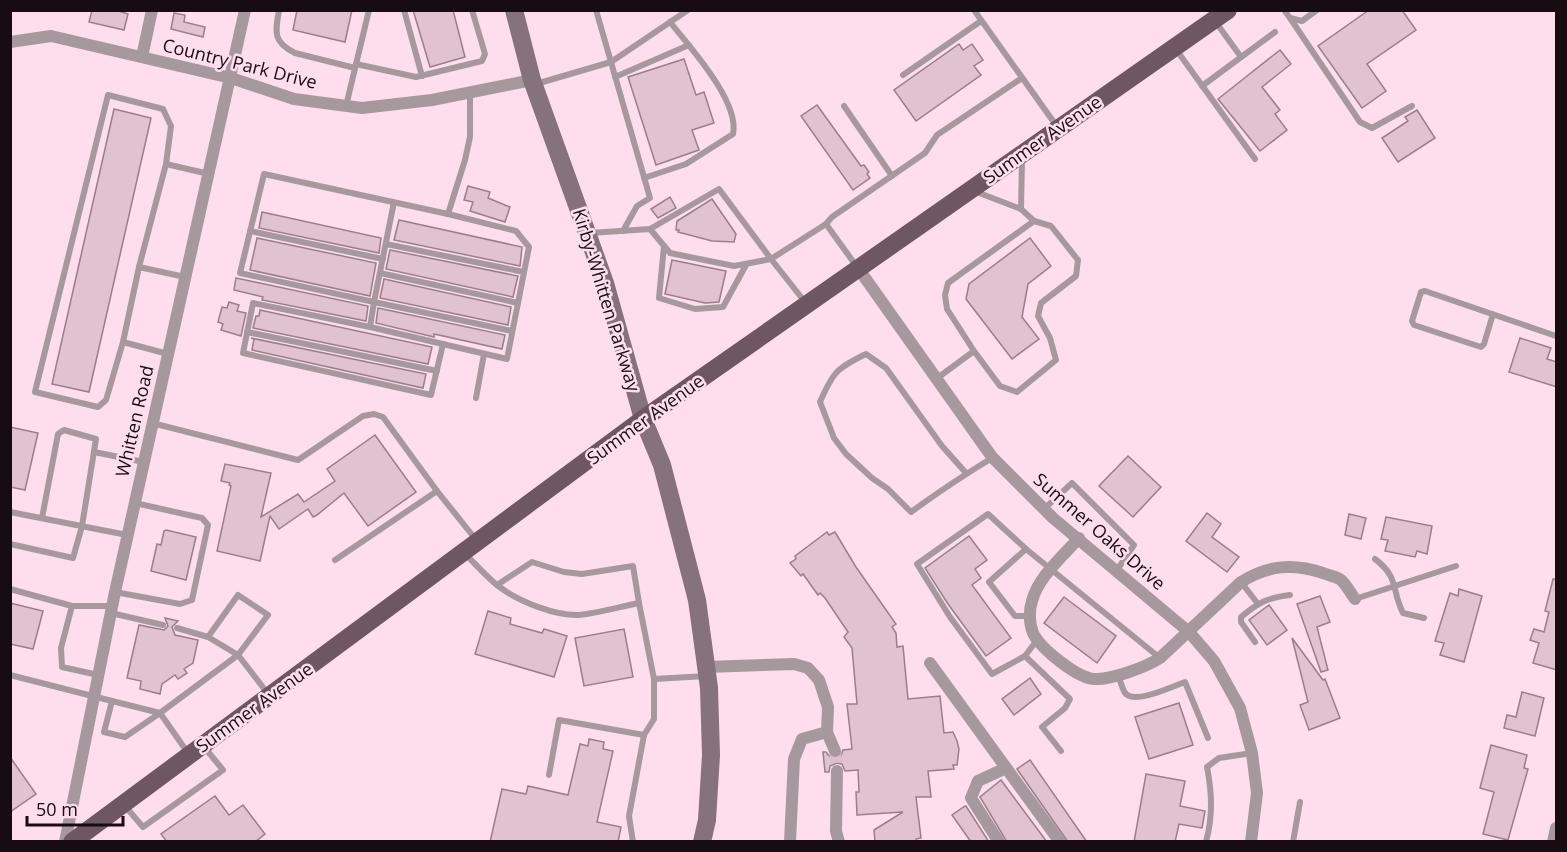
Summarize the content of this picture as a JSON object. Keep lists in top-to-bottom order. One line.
{"streets":{"main road":["Summer Avenue","Kirby-Whitten Parkway"],"street":["Country Park Drive","Whitten Road","Summer Oaks Drive"]},"crossings":[["Country Park Drive","Kirby-Whitten Parkway"],["Country Park Drive","Whitten Road"],["Summer Avenue","Kirby-Whitten Parkway"],["Summer Avenue","Summer Oaks Drive"]],"scale_bar":"50 m"}
